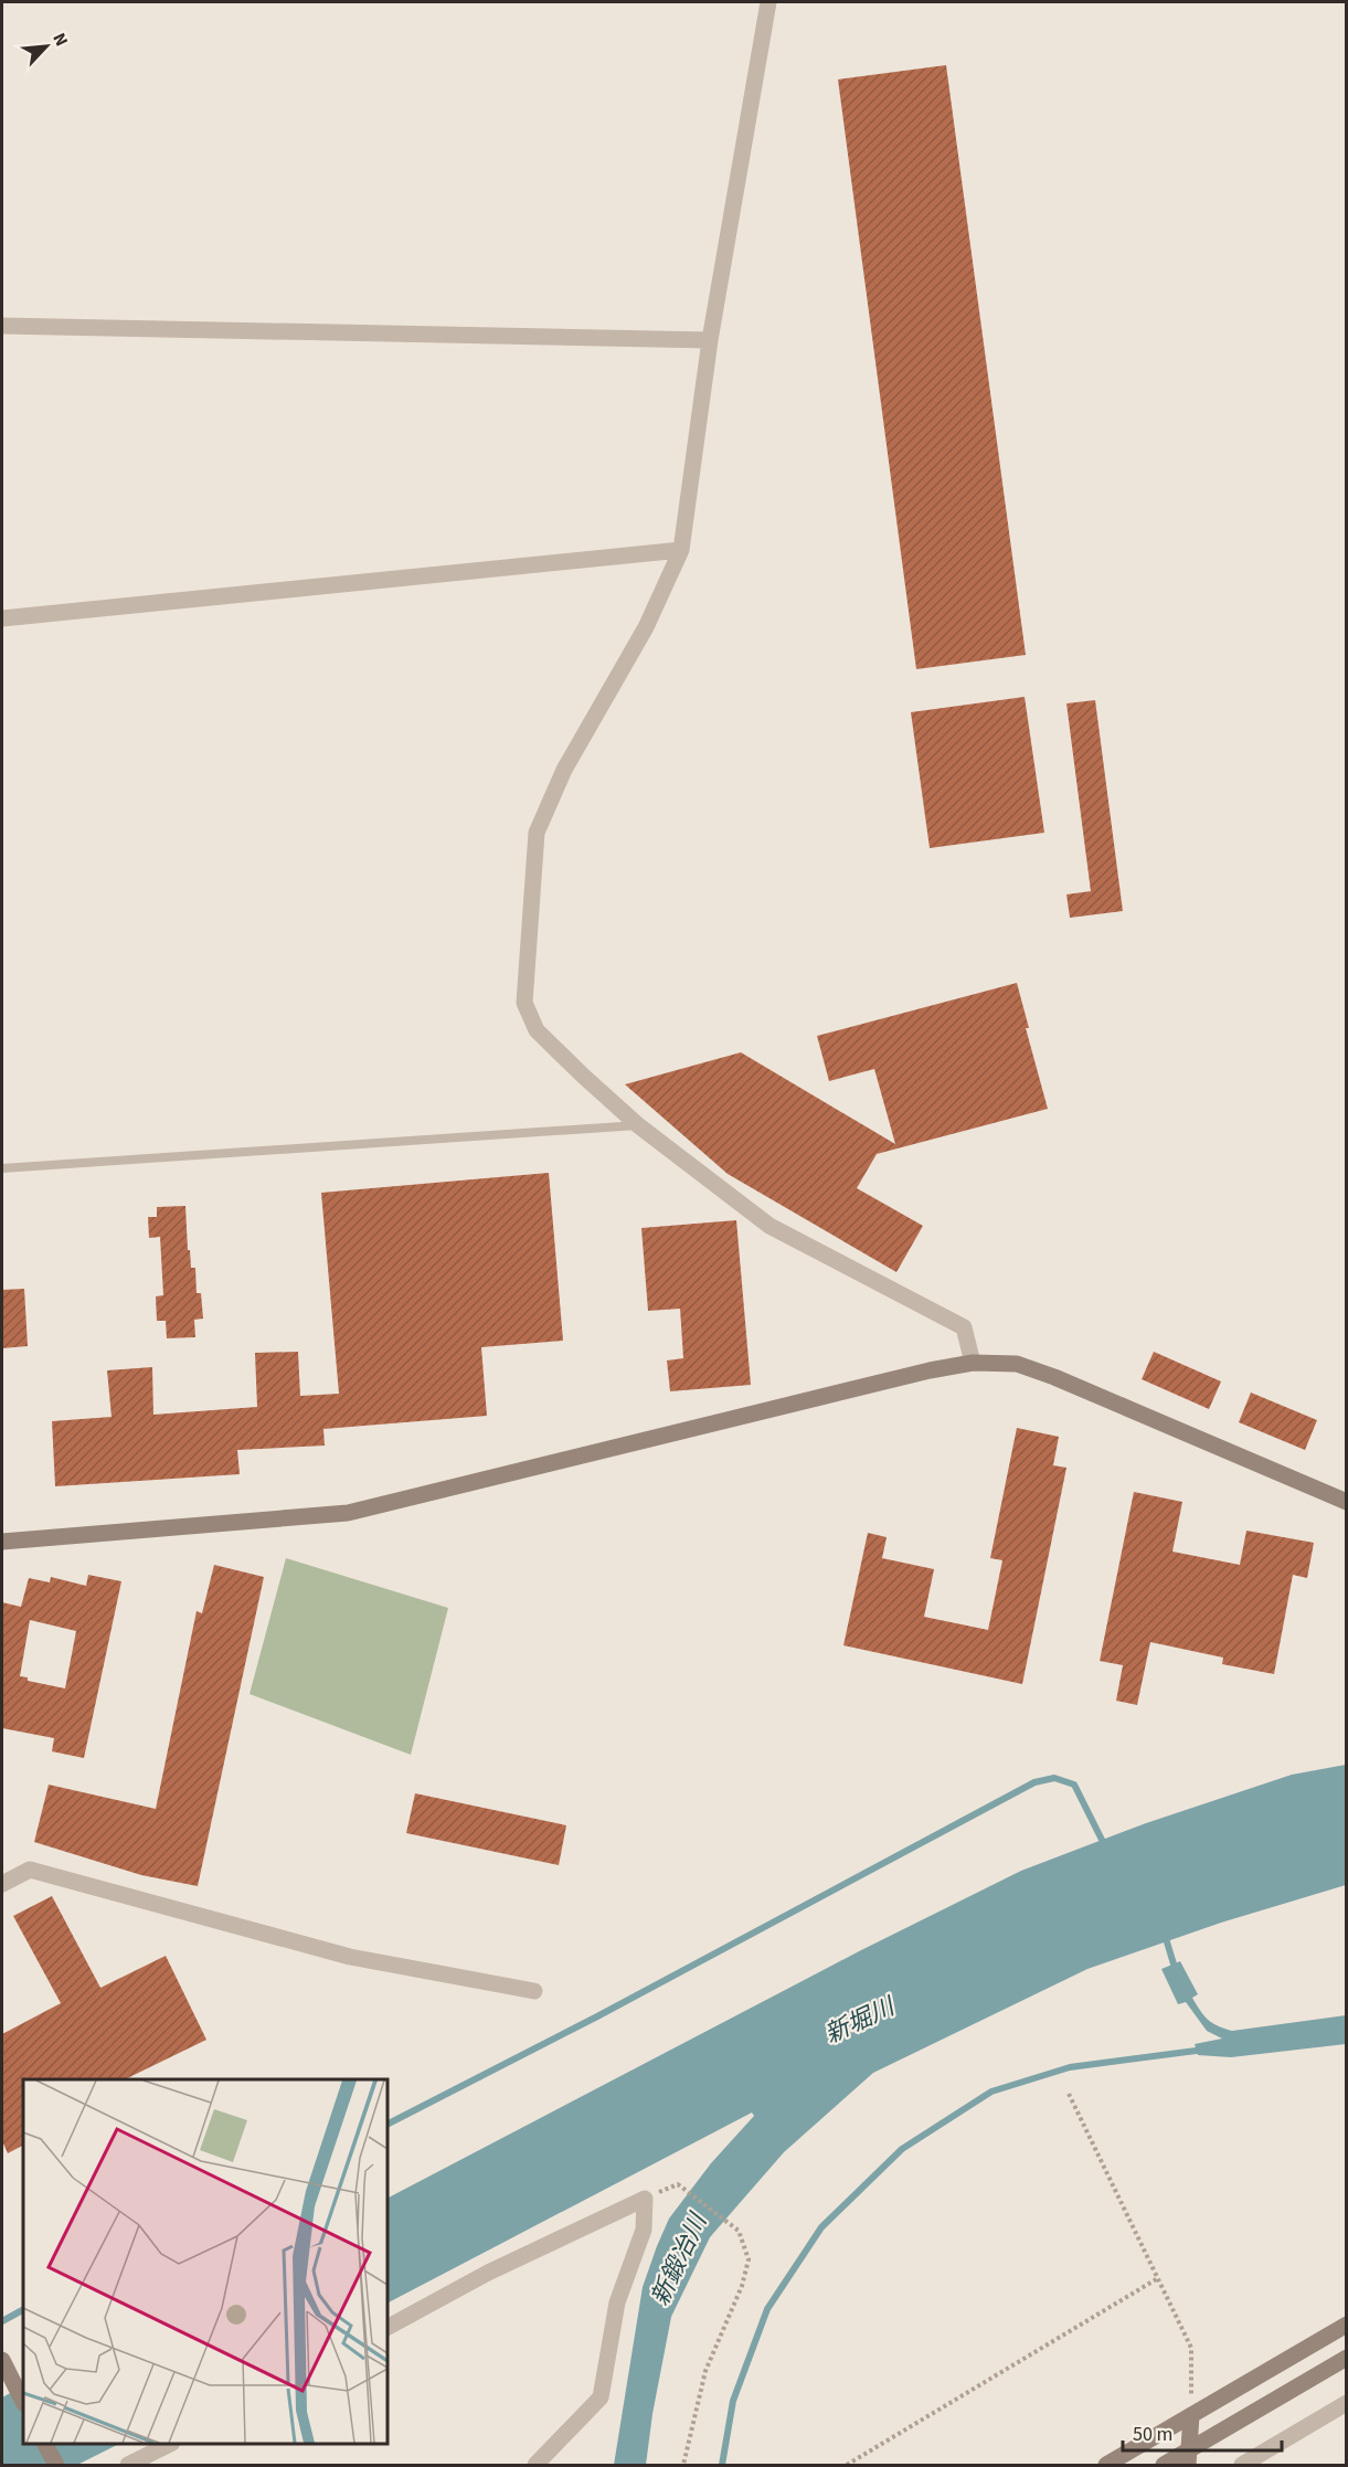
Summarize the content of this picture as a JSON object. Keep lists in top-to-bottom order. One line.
{"water":["新堀川","新鍛冶川"],"scale_bar":"50 m","north":"top right"}
